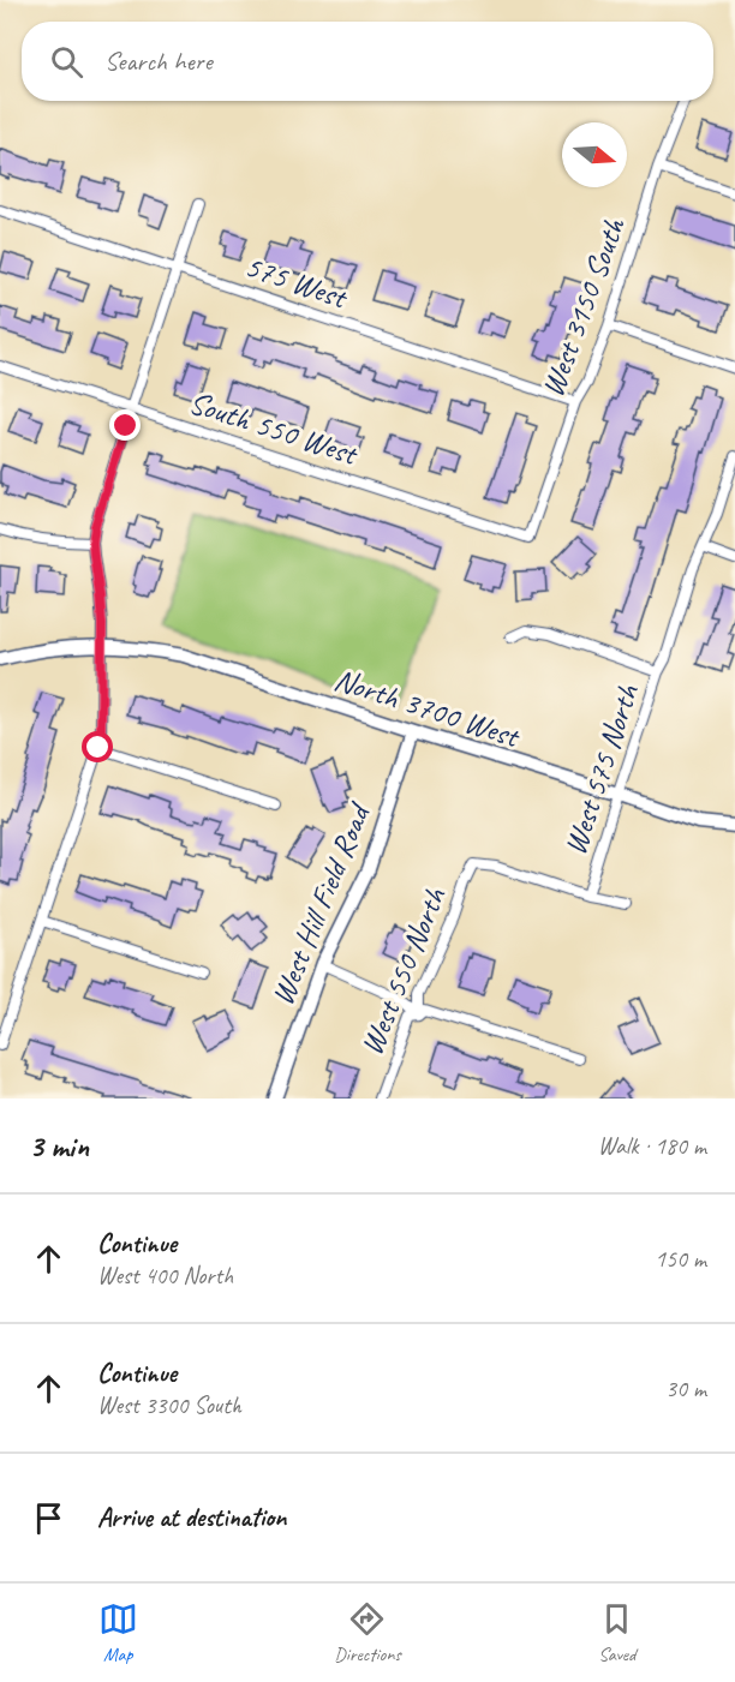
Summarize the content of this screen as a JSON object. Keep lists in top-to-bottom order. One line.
{"streets":{"street":["575 West","West 3150 South","South 550 West","North 3700 West","West 575 North","West Hill Field Road","West 550 North"]},"crossings":[["575 West","West 3150 South"],["West 3150 South","South 550 West"],["North 3700 West","West 575 North"],["North 3700 West","West Hill Field Road"],["West 575 North","West 550 North"]],"north":"right","page":{"search":"Search here","heading":["3 min","Walk · 180 m"],"list":[["Continue","West 400 North","150 m"],["Continue","West 3300 South","30 m"],"Arrive at destination"],"nav":["Map","Directions","Saved"]}}
